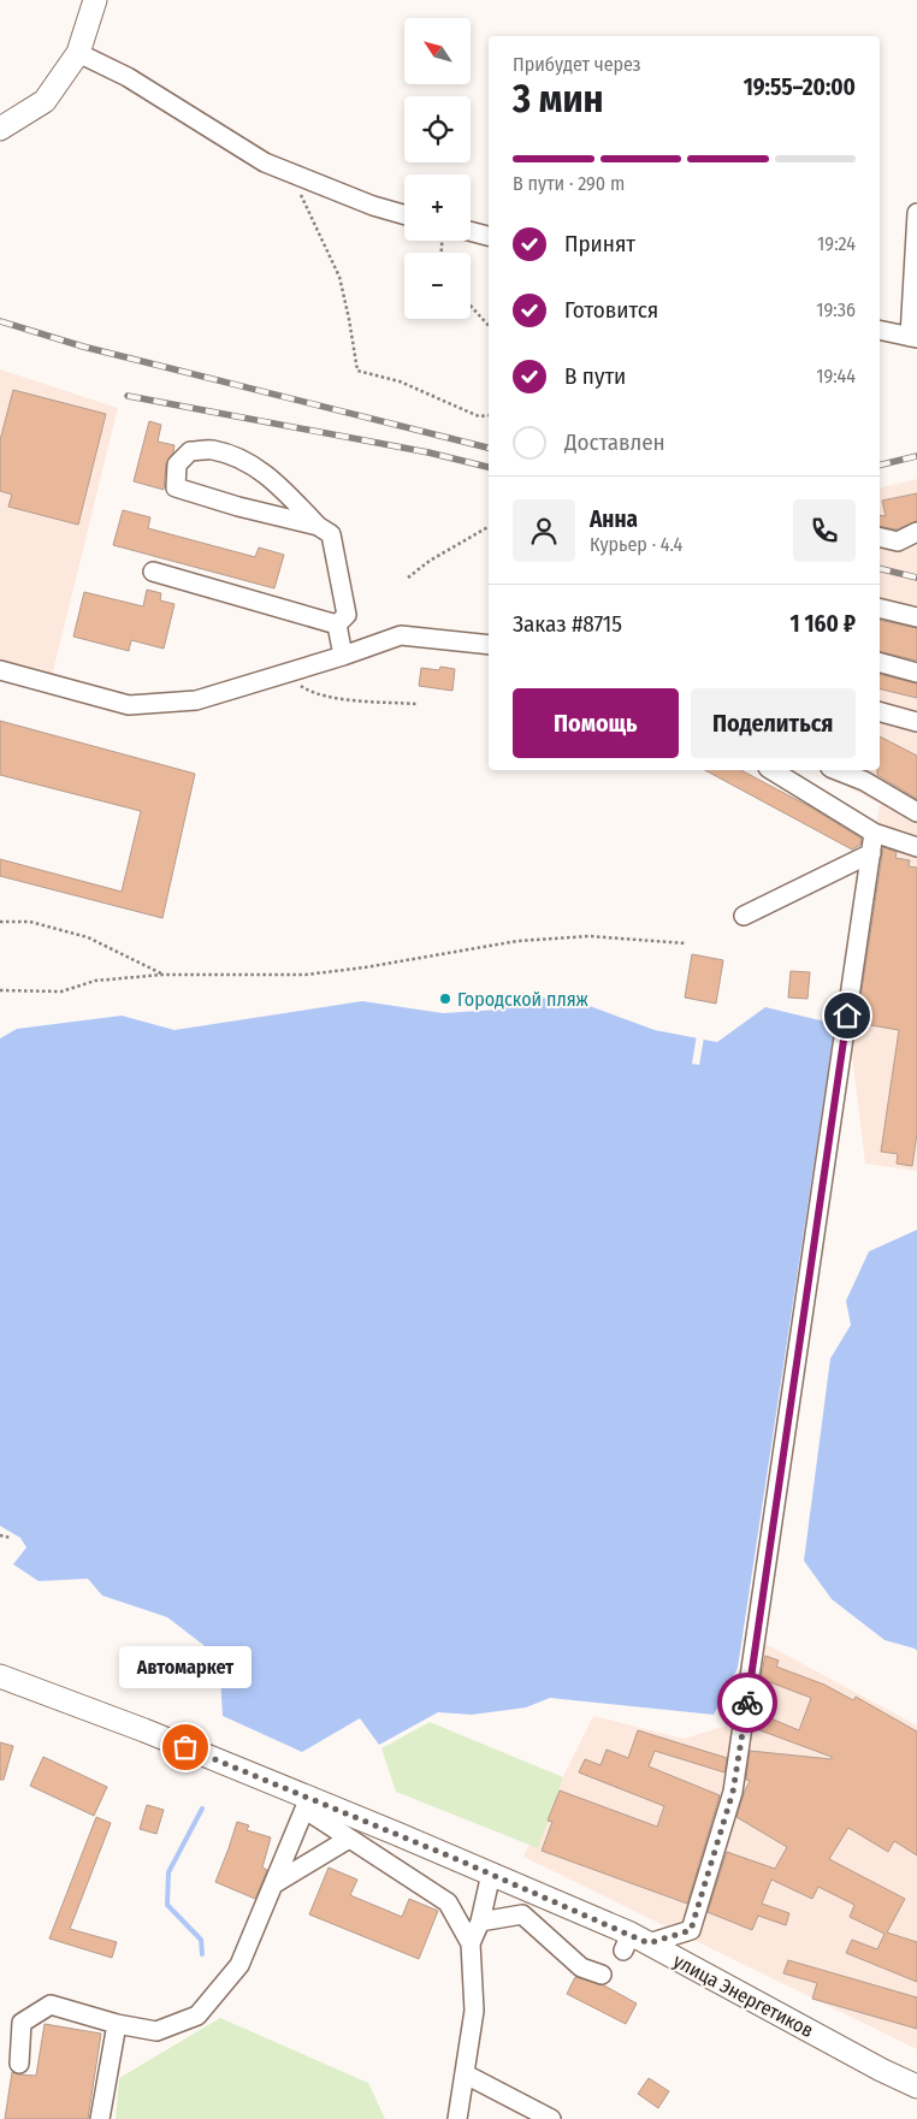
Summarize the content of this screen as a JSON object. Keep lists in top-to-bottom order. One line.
{"streets":{"main road":["улица Энергетиков"]},"places":["Городской пляж","Автомаркет"],"north":"top left","page":{"map_buttons":["+","−"],"heading":["3 мин","Прибудет через","19:55–20:00"],"panel":["Анна","Курьер · 4.4","Заказ #8715","1 160 ₽"],"bar":"В пути · 290 m","list":[["Принят","19:24"],["Готовится","19:36"],["В пути","19:44"],"Доставлен"],"buttons":["Помощь","Поделиться"],"bubble":"Автомаркет"}}
